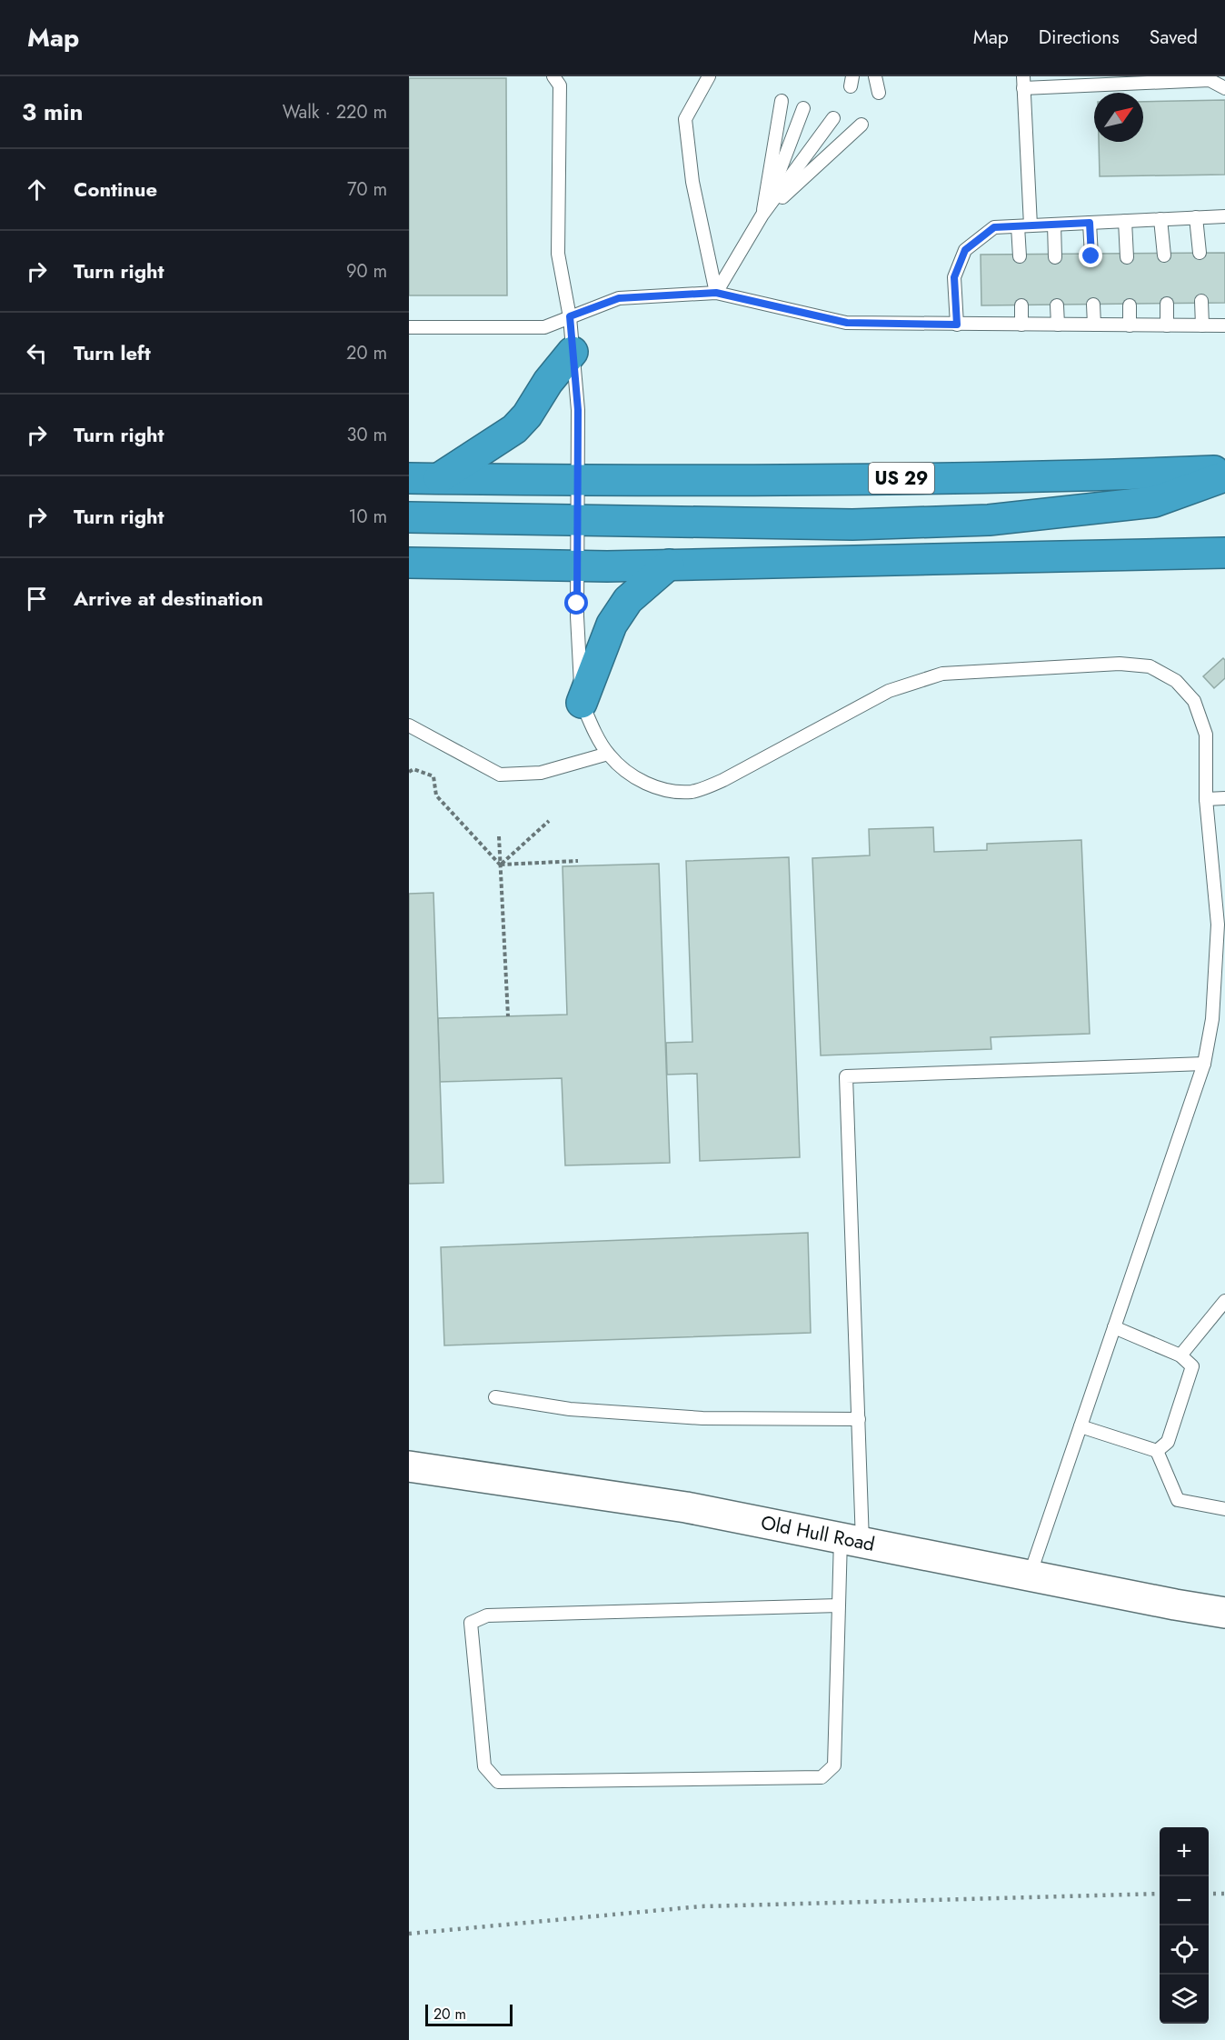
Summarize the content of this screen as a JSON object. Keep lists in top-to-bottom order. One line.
{"streets":{"highway":["US 29"],"main road":["Old Hull Road"]},"scale_bar":"20 m","north":"top right","page":{"header":"Map","nav":["Map","Directions","Saved"],"heading":["3 min","Walk · 220 m"],"list":[["Continue","70 m"],["Turn right","90 m"],["Turn left","20 m"],["Turn right","30 m"],["Turn right","10 m"],"Arrive at destination"],"map_buttons":["+","−"],"scale":"20 m"}}
